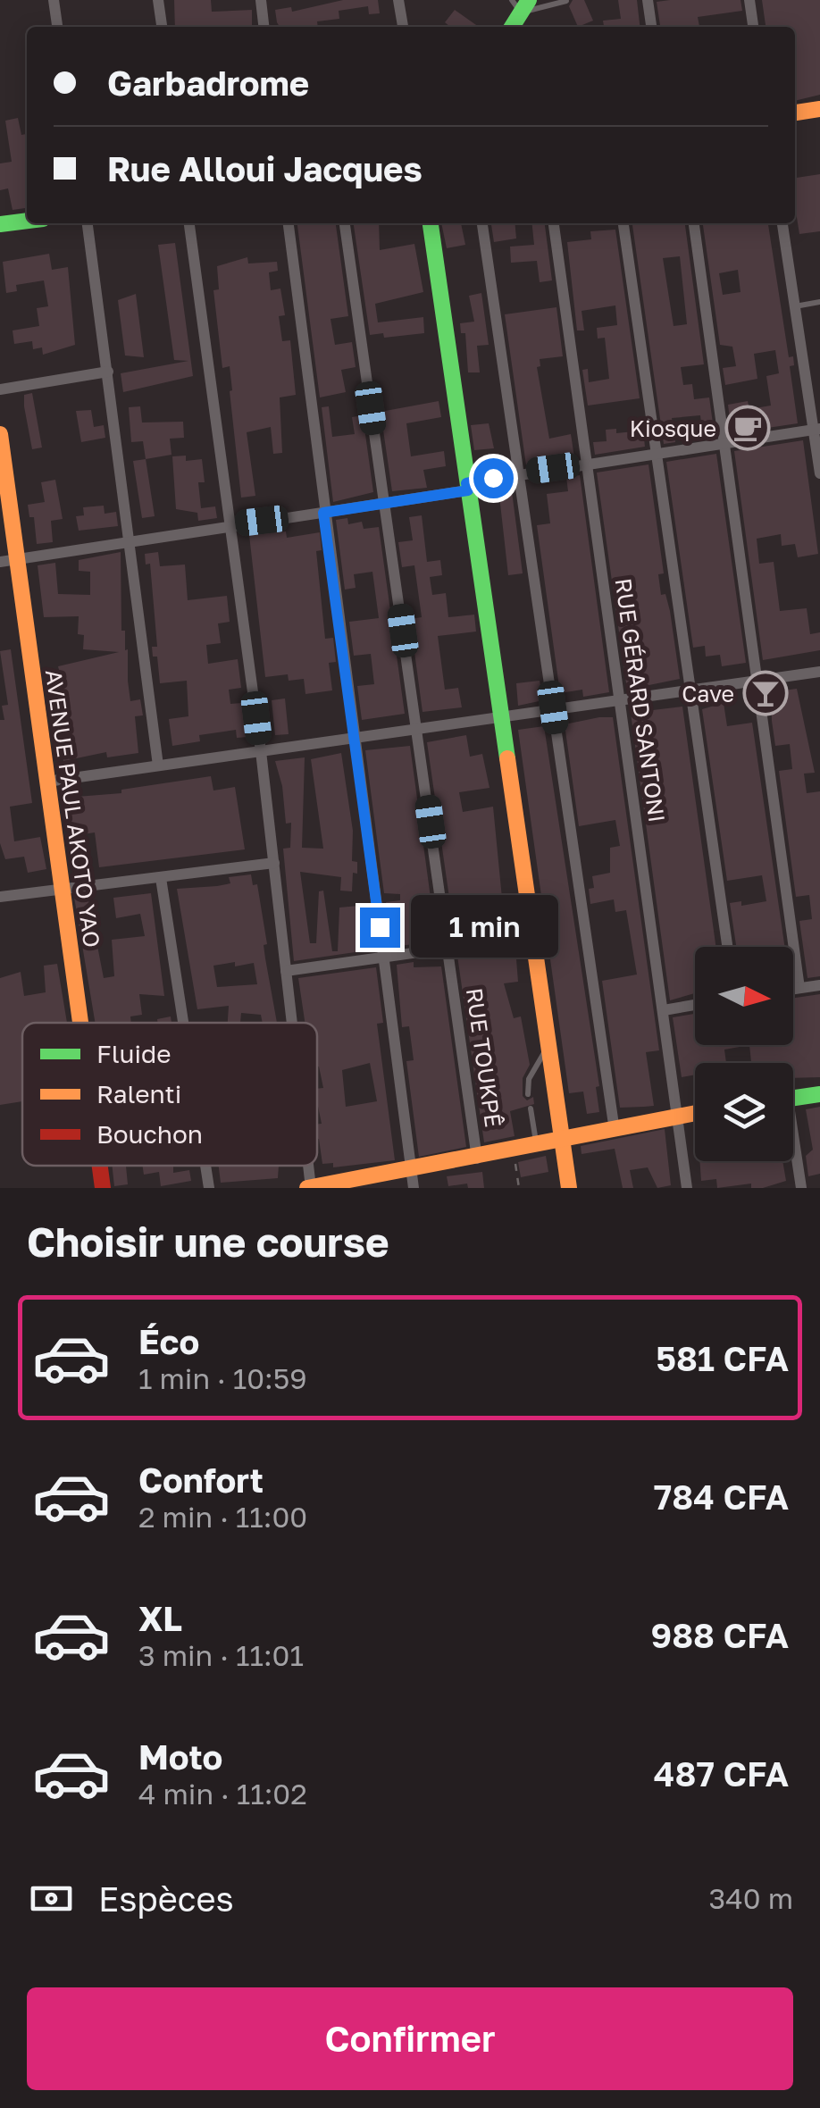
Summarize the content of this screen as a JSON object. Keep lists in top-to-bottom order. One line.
{"streets":{"street":["RUE GÉRARD SANTONI","AVENUE PAUL AKOTO YAO","RUE TOUKPÊ"]},"places":{"cafe":["Kiosque"],"bar":["Cave"]},"legend":["Fluide","Ralenti","Bouchon"],"north":"right","page":{"banner":["Garbadrome","Rue Alloui Jacques"],"bubble":"1 min","heading":"Choisir une course","list":[{"name":"Éco","note":"1 min · 10:59","value":"581 CFA"},{"name":"Confort","note":"2 min · 11:00","value":"784 CFA"},{"name":"XL","note":"3 min · 11:01","value":"988 CFA"},{"name":"Moto","note":"4 min · 11:02","value":"487 CFA"}],"pay":["Espèces","340 m"],"buttons":"Confirmer"}}
